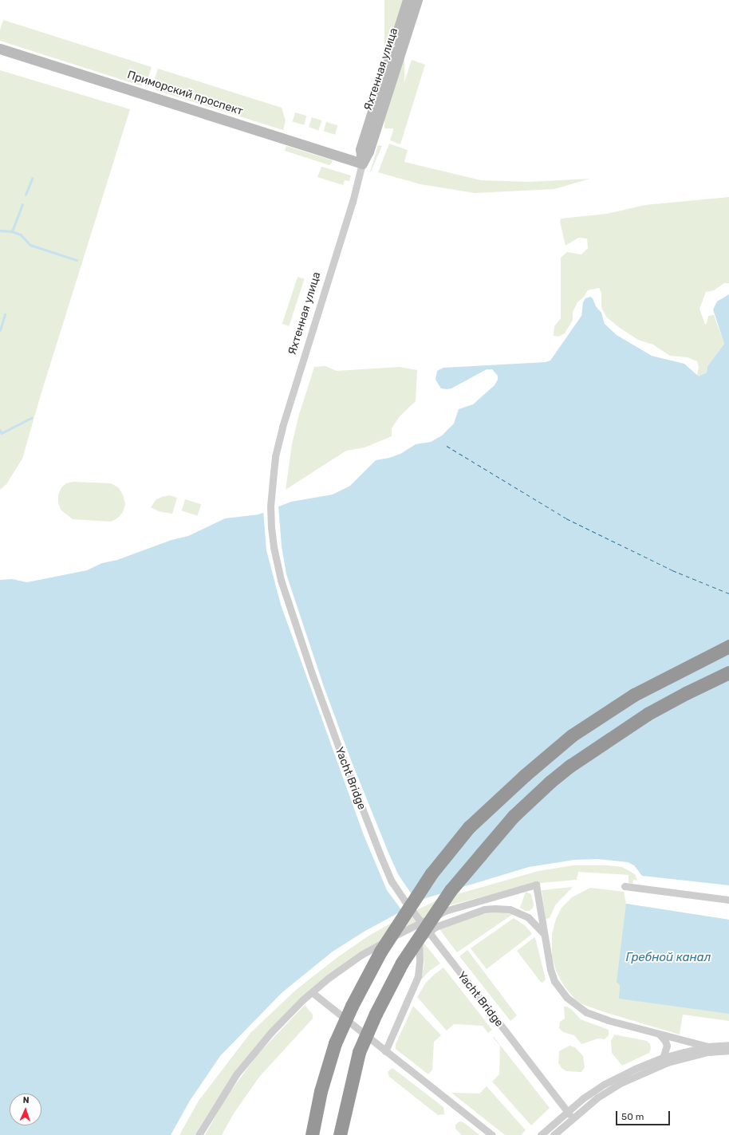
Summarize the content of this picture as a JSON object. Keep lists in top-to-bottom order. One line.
{"streets":{"street":["Яхтенная улица","Приморский проспект","Yacht Bridge"]},"crossings":[["Яхтенная улица","Приморский проспект"],["Яхтенная улица","Yacht Bridge"]],"water":["Гребной канал"],"scale_bar":"50 m","north":"top"}
